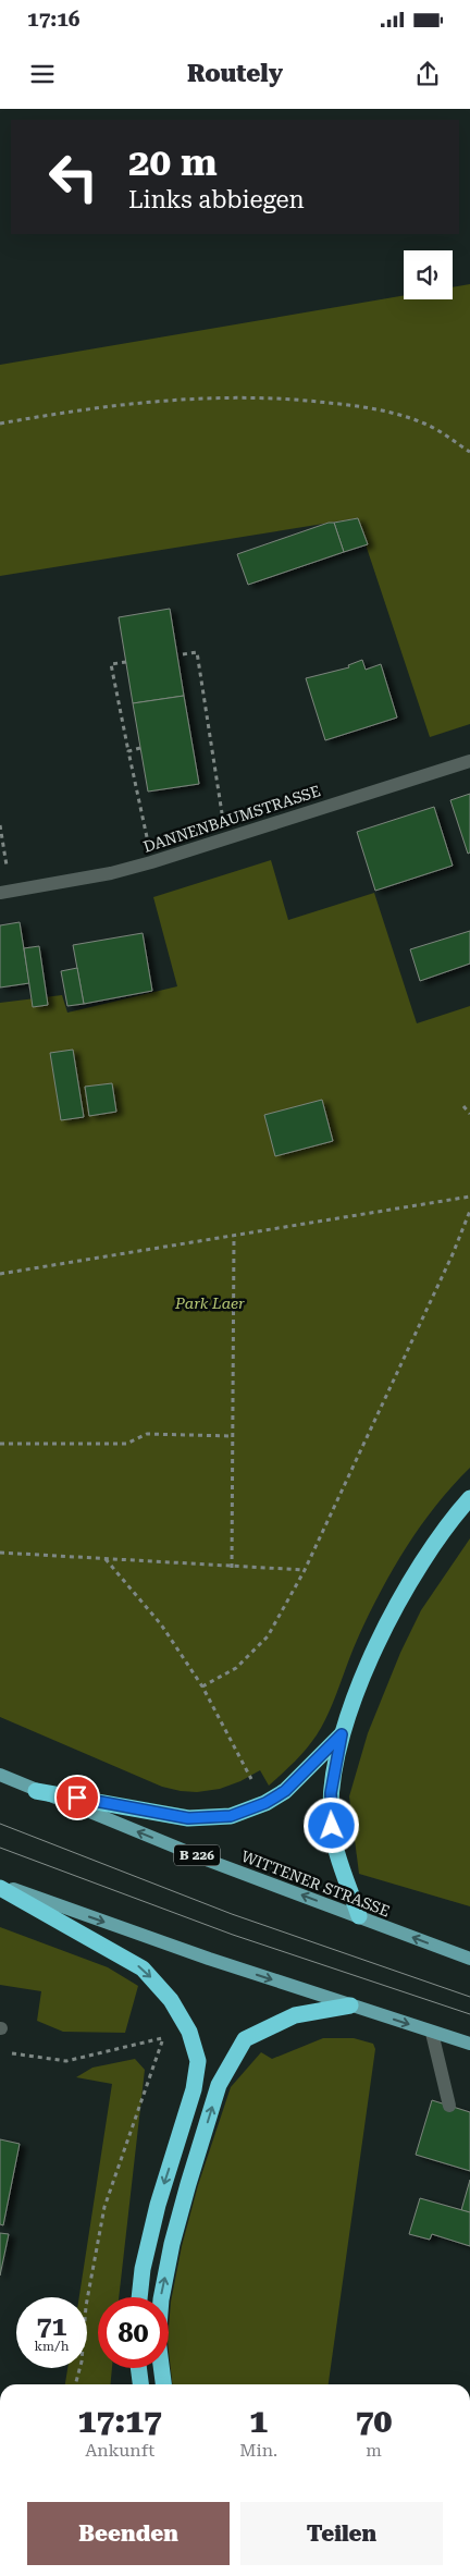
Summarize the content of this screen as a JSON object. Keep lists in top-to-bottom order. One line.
{"streets":{"main road":["B 226","WITTENER STRASSE"],"street":["DANNENBAUMSTRASSE"]},"parks":["Park Laer"],"page":{"status":"17:16","header":"Routely","turn":["20 m","Links abbiegen"],"speed":"71 km/h","limit":"80","eta":["17:17","Ankunft","1","Min.","70","m"],"buttons":["Beenden","Teilen"]}}
